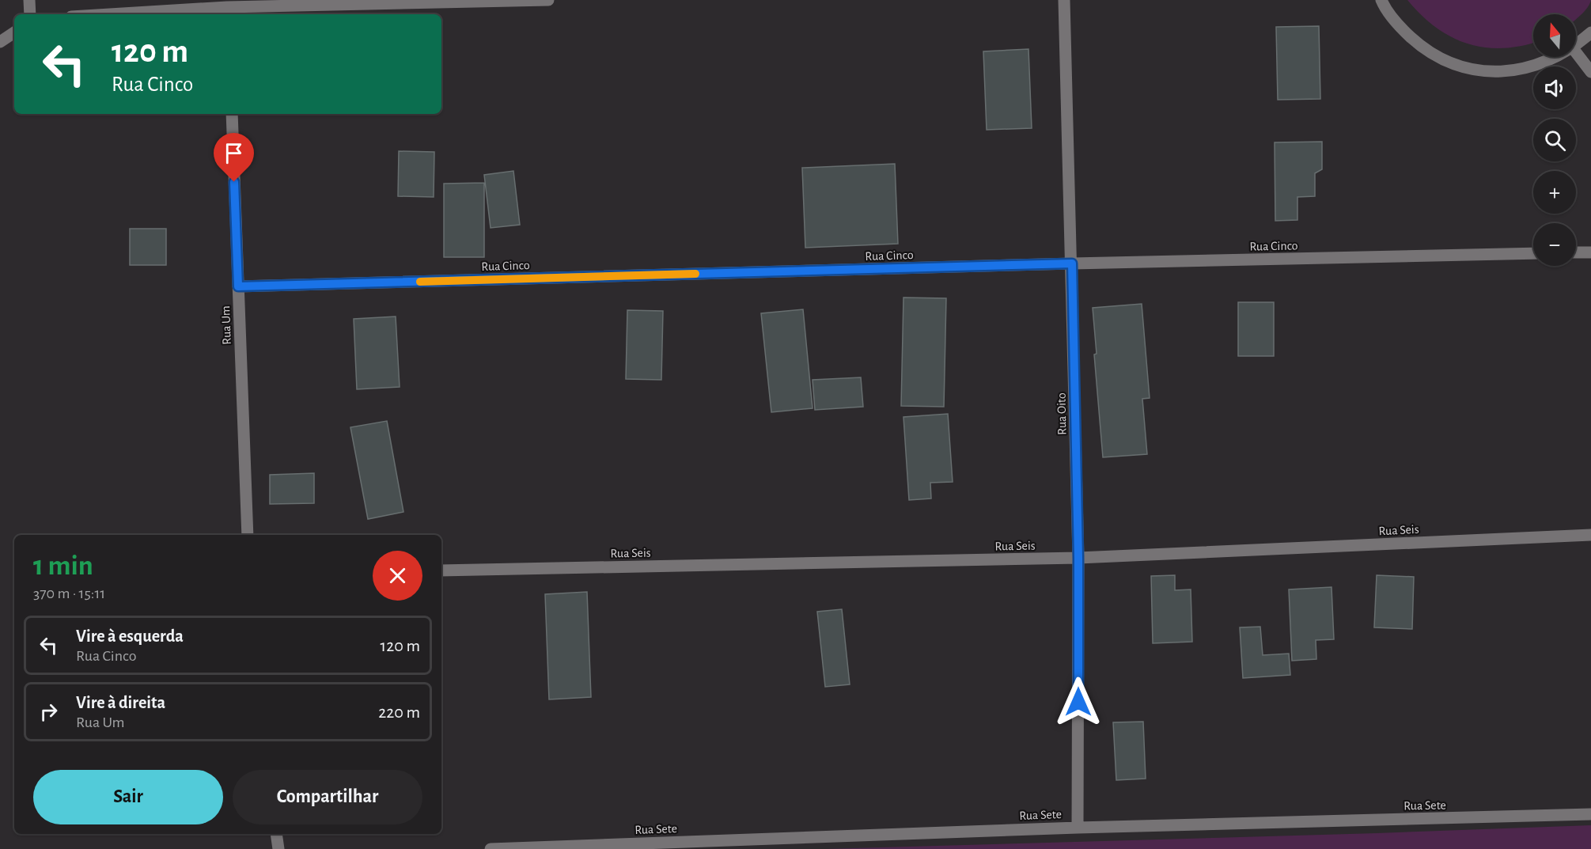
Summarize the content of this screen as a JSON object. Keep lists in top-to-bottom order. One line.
{"streets":{"street":["Rua Cinco","Rua Um","Rua Oito","Rua Seis","Rua Sete"]},"crossings":[["Rua Cinco","Rua Um"],["Rua Cinco","Rua Oito"],["Rua Oito","Rua Seis"],["Rua Oito","Rua Sete"]],"north":"top","page":{"map_buttons":["+","−"],"turn":["120 m","Rua Cinco"],"heading":["1 min","370 m · 15:11"],"list":[{"name":"Vire à esquerda","note":"Rua Cinco","value":"120 m"},{"name":"Vire à direita","note":"Rua Um","value":"220 m"}],"buttons":["Sair","Compartilhar"]}}
